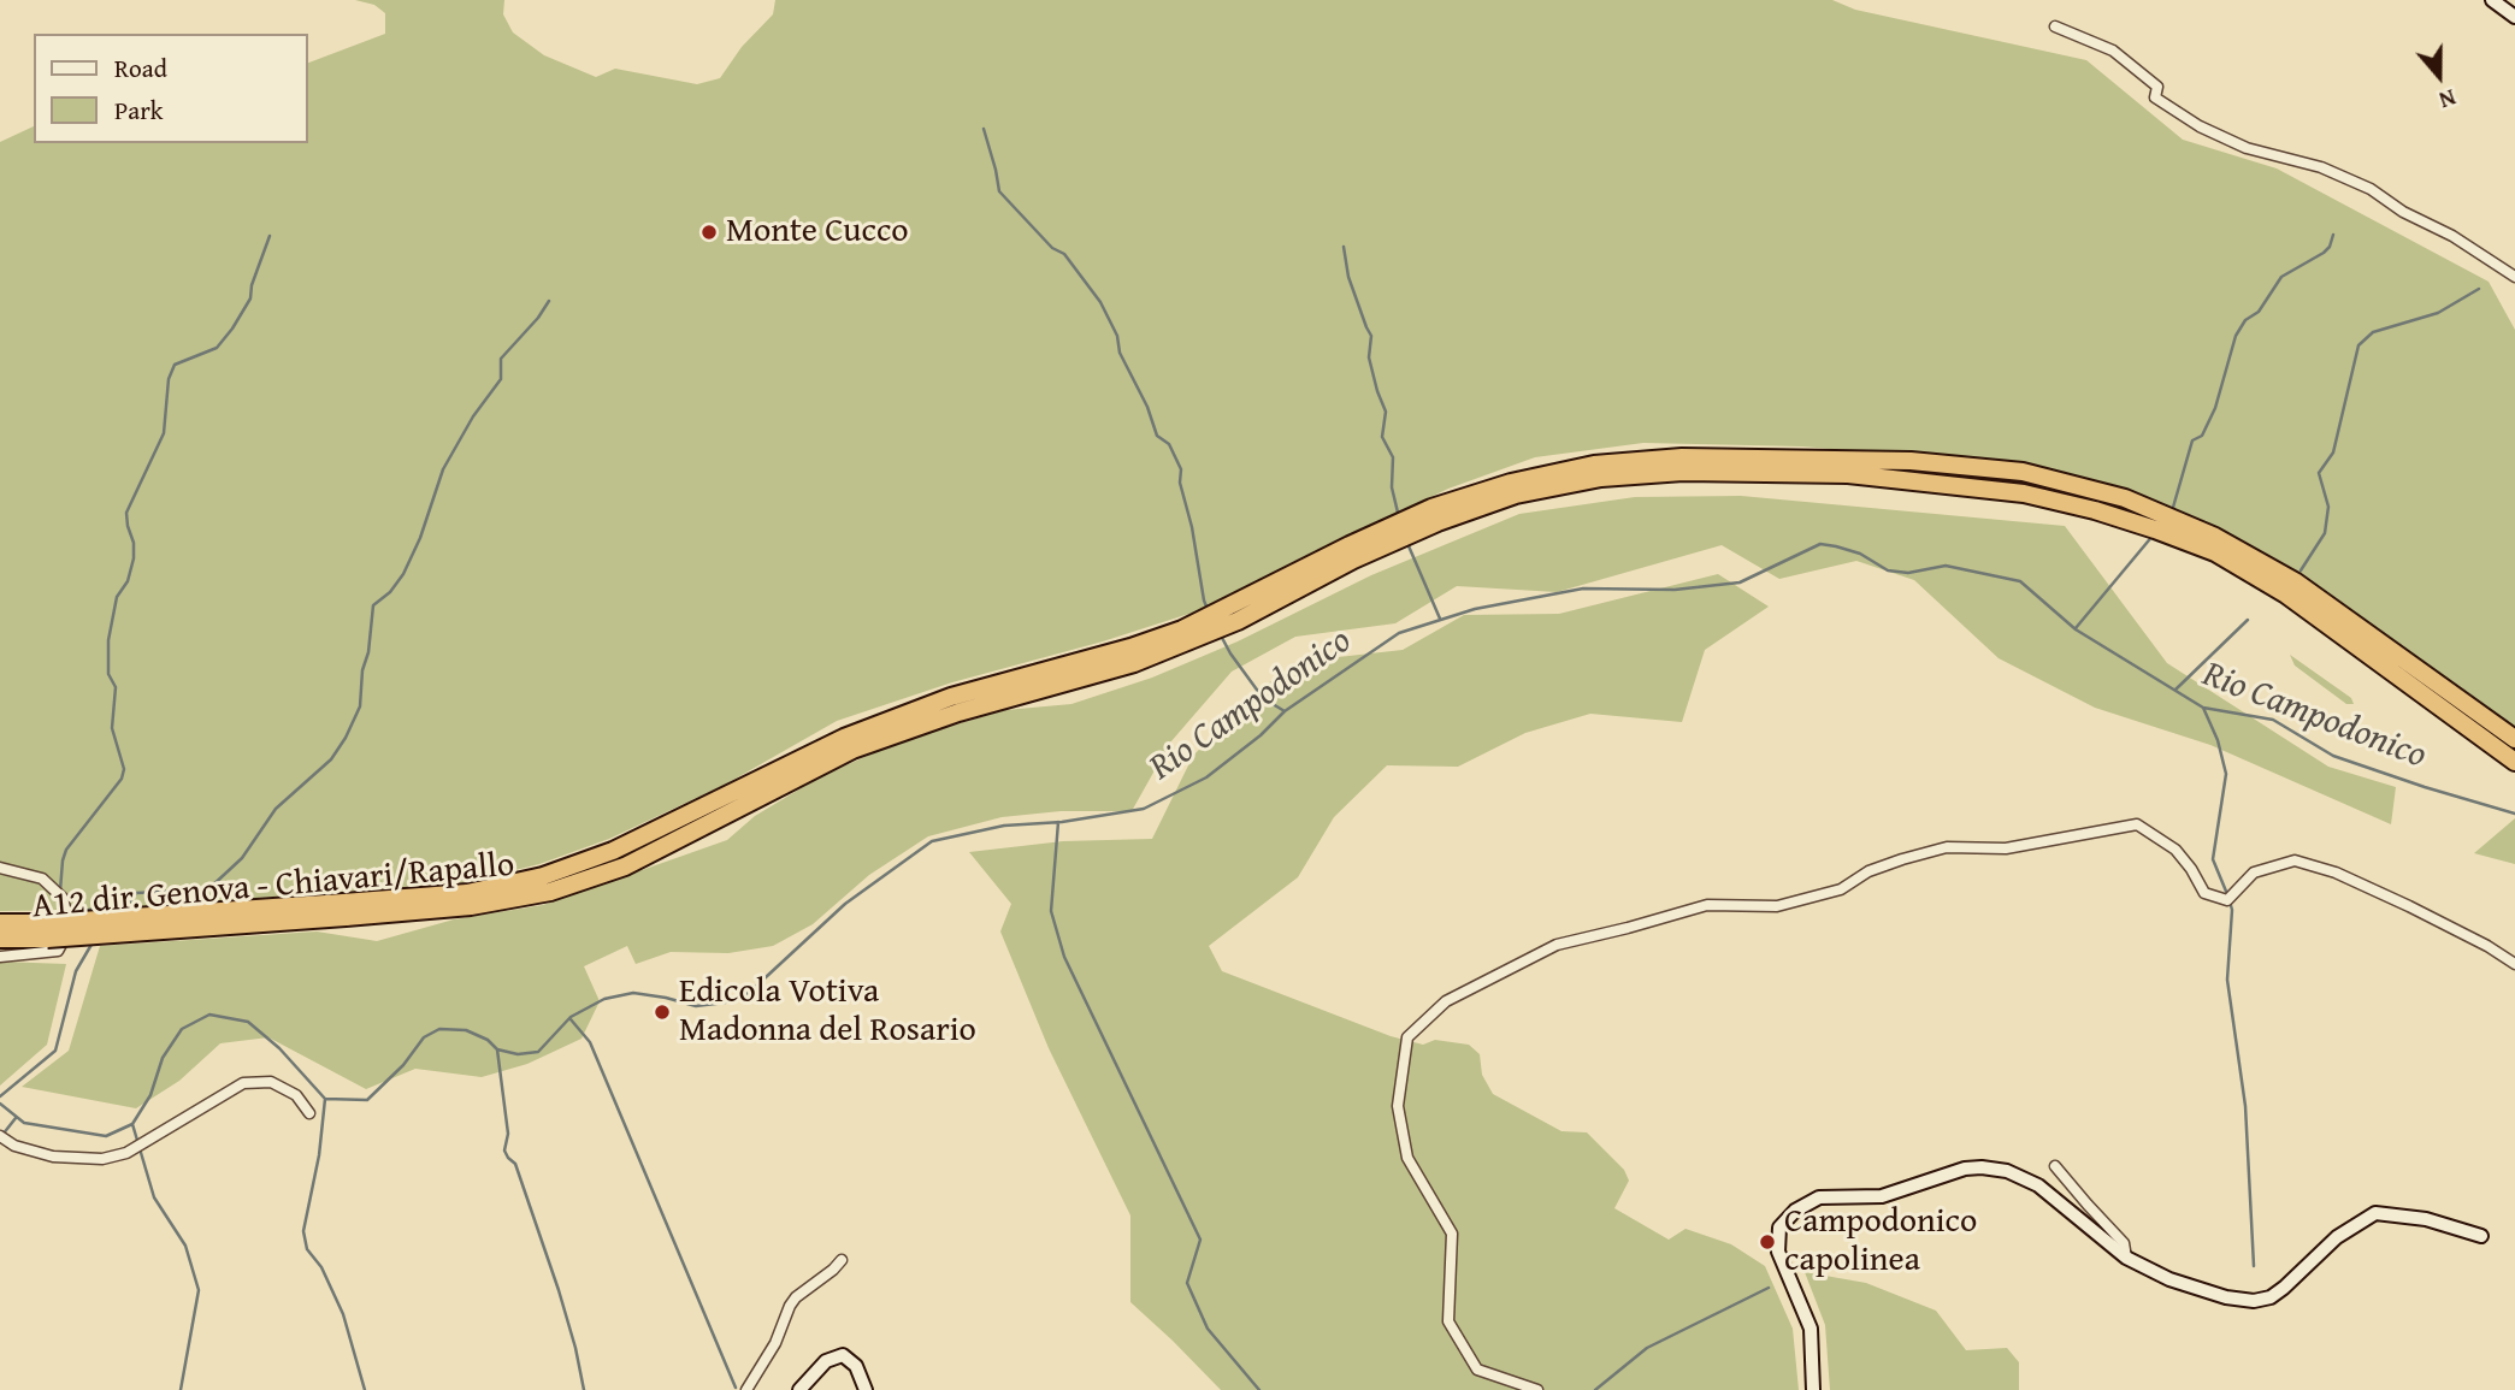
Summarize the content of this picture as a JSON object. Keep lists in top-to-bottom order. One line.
{"streets":{"highway":["A12 dir. Genova - Chiavari/Rapallo"]},"water":["Rio Campodonico"],"places":["Monte Cucco","Edicola Votiva Madonna del Rosario","Campodonico capolinea"],"legend":["Road","Park"],"north":"bottom"}
